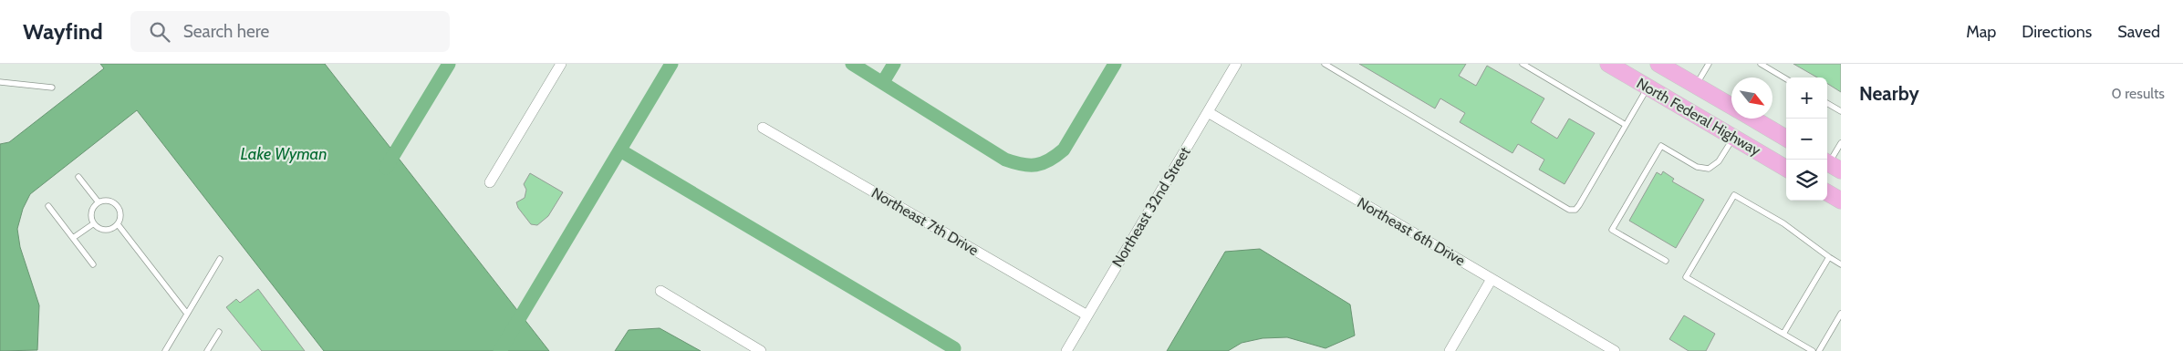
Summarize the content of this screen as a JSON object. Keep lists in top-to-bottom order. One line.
{"streets":{"main road":["North Federal Highway"],"street":["Northeast 32nd Street","Northeast 7th Drive","Northeast 6th Drive"]},"crossings":[["Northeast 32nd Street","Northeast 7th Drive"],["Northeast 32nd Street","Northeast 6th Drive"]],"water":["Lake Wyman"],"north":"bottom right","page":{"header":"Wayfind","search":"Search here","nav":["Map","Directions","Saved"],"heading":["Nearby","0 results"],"map_buttons":["+","−"]}}
